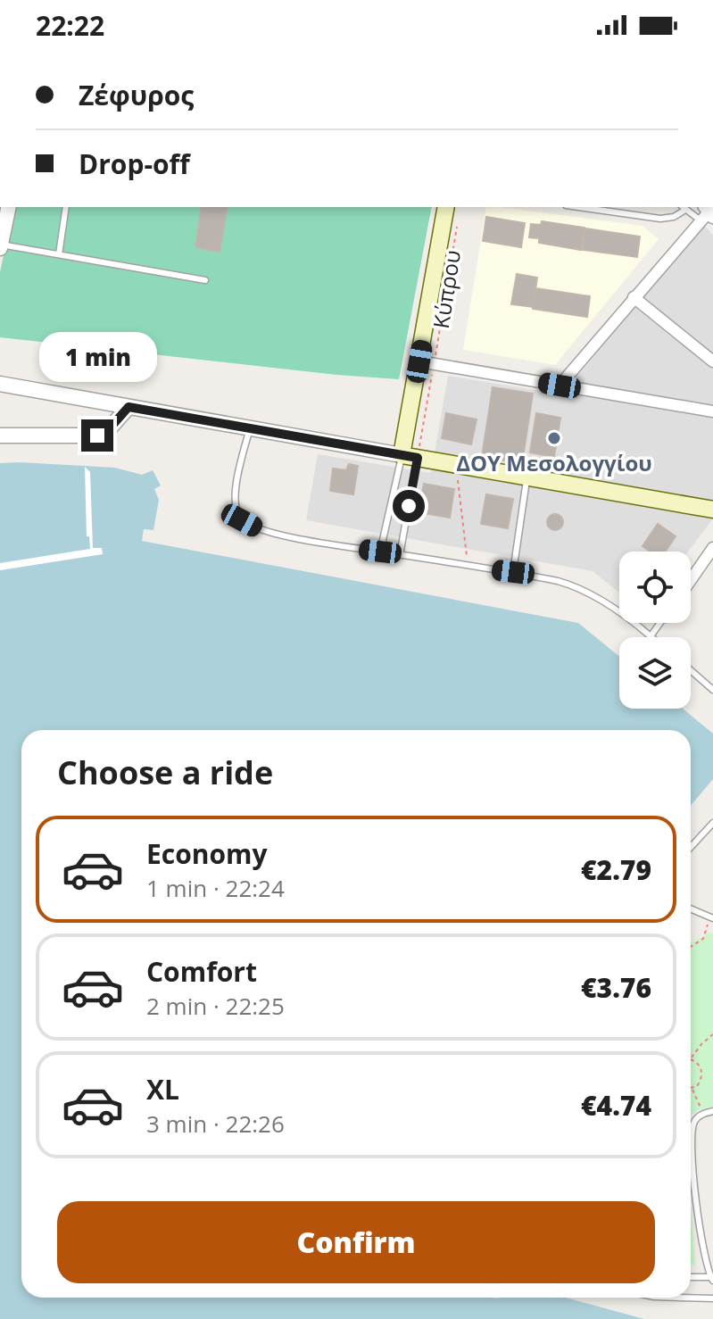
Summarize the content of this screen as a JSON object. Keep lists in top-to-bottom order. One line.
{"streets":{"main road":["Κύπρου"]},"places":["ΔΟΥ Μεσολογγίου"],"page":{"status":"22:22","banner":["Ζέφυρος","Drop-off"],"bubble":"1 min","heading":"Choose a ride","list":[{"name":"Economy","note":"1 min · 22:24","value":"€2.79"},{"name":"Comfort","note":"2 min · 22:25","value":"€3.76"},{"name":"XL","note":"3 min · 22:26","value":"€4.74"}],"buttons":"Confirm"}}
